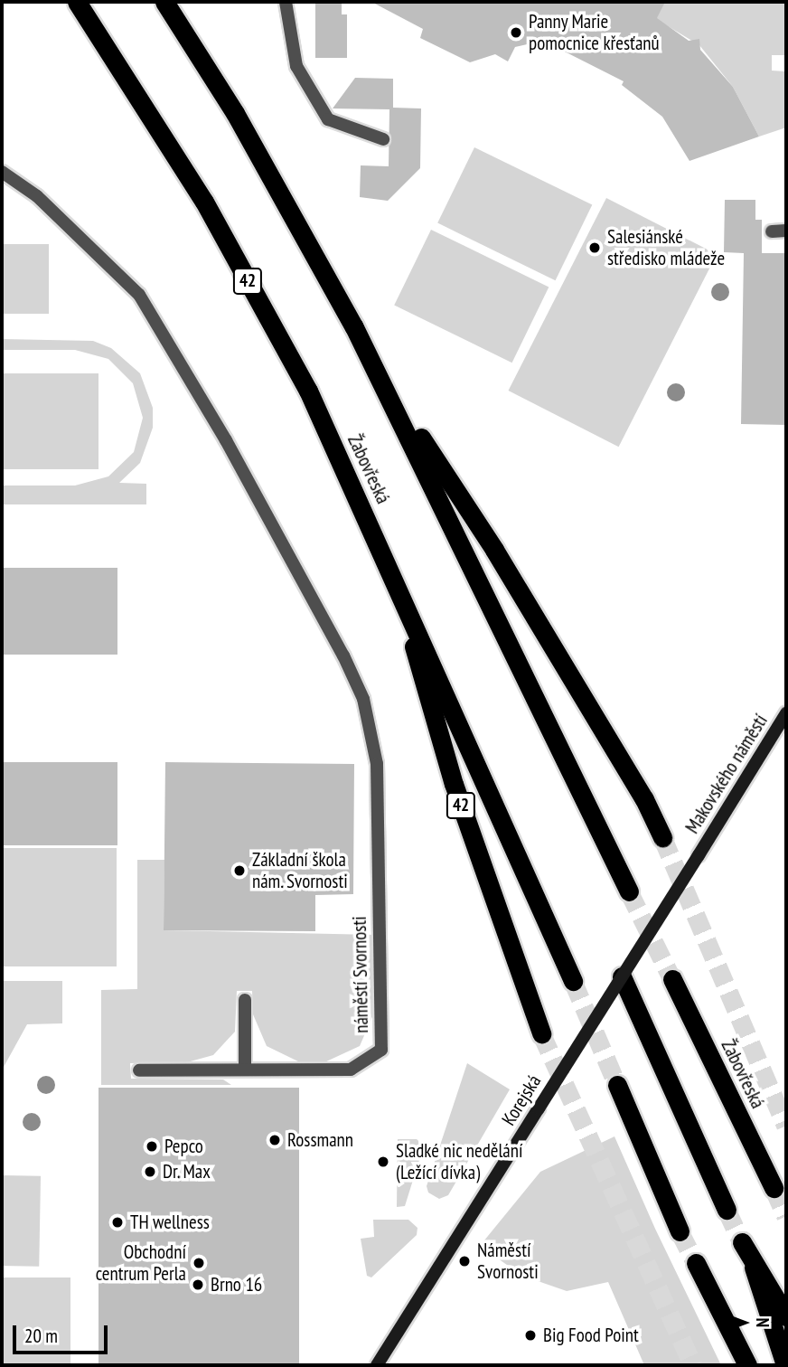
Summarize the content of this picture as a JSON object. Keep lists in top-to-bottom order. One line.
{"streets":{"highway":["42","Žabovřeská"],"street":["Makovského náměstí","náměstí Svornosti","Korejská"]},"crossings":[["42","Žabovřeská"],["Makovského náměstí","Korejská"]],"places":["Panny Marie pomocnice křesťanů","Salesiánské středisko mládeže","Základní škola nám. Svornosti","Rossmann","Pepco","Sladké nic nedělání (Ležící dívka)","Dr. Max","TH wellness","Náměstí Svornosti","Obchodní centrum Perla","Brno 16","Big Food Point"],"scale_bar":"20 m","north":"right"}
